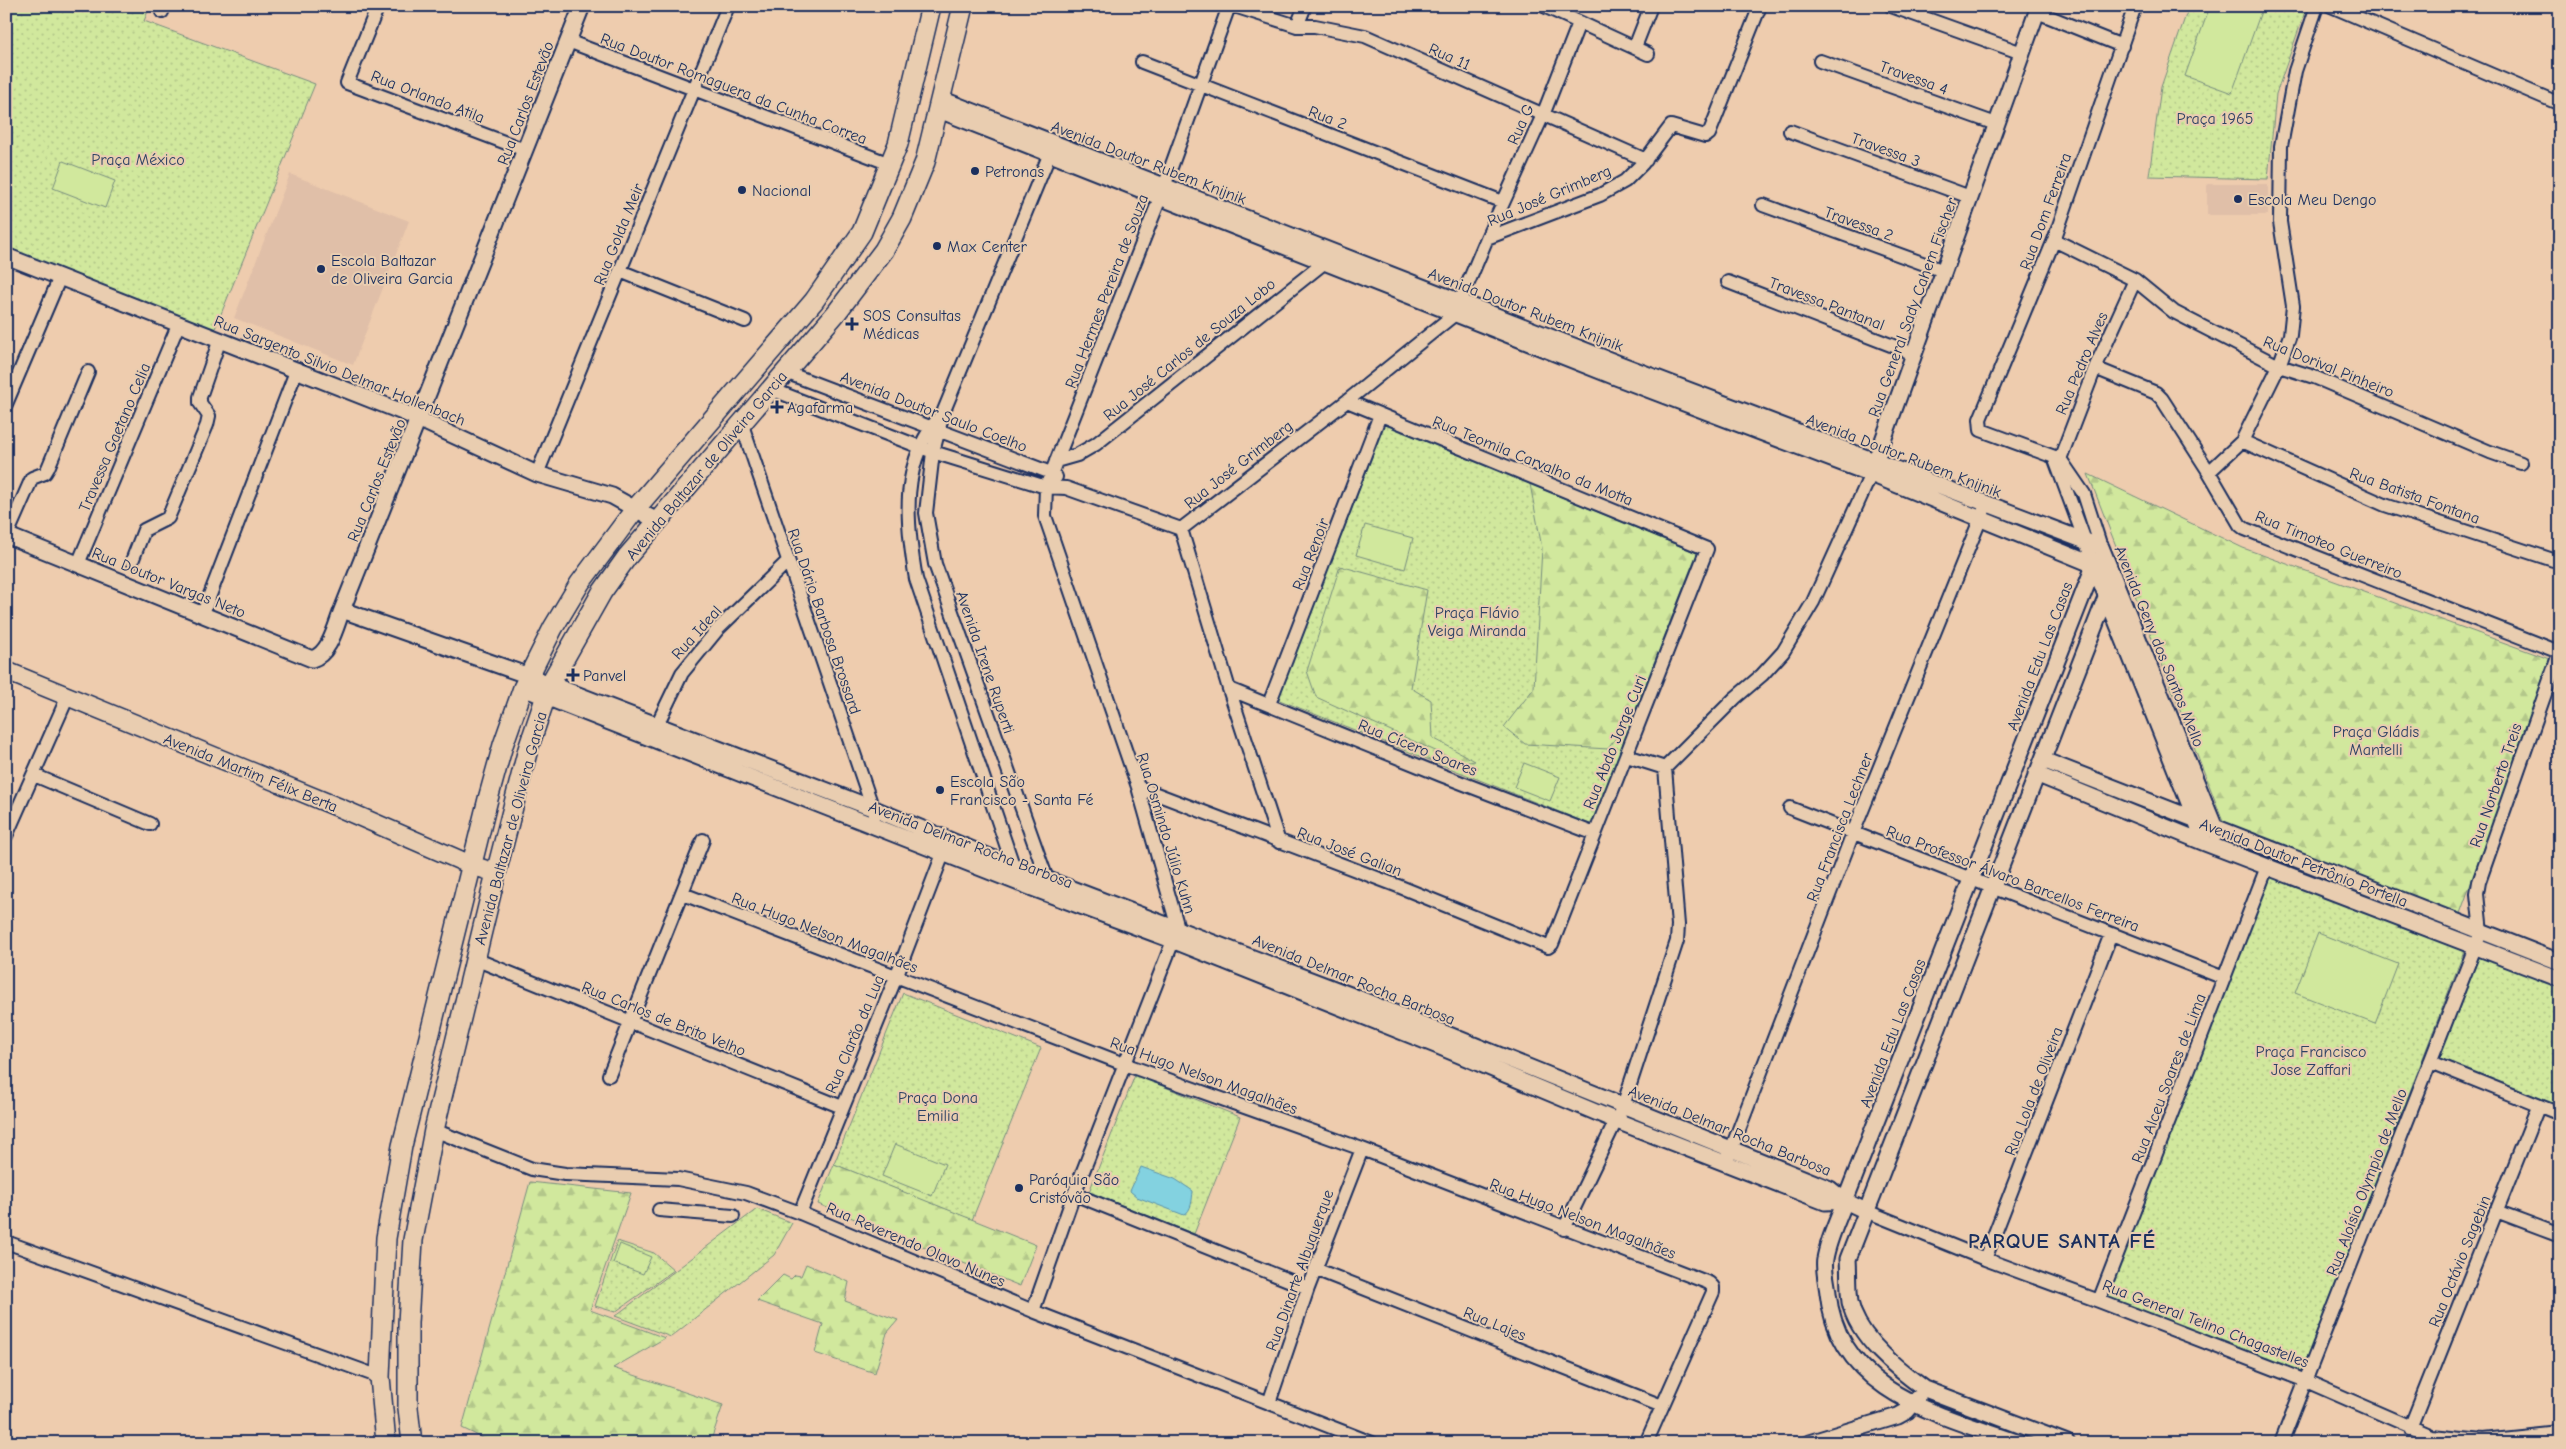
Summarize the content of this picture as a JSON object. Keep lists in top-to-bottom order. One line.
{"streets":{"main road":["Avenida Baltazar de Oliveira Garcia","Avenida Martim Félix Berta"],"street":["Rua 11","Travessa 4","Rua Doutor Romaguera da Cunha Correa","Rua Orlando Atila","Rua Carlos Estevão","Rua 2","Rua G","Travessa 3","Avenida Doutor Rubem Knijnik","Rua José Grimberg","Rua Dom Ferreira","Travessa 2","Rua Golda Meir","Rua Hermes Pereira de Souza","Travessa Pantanal","Rua General Sady Cahem Fischer","Rua José Carlos de Souza Lobo","Rua Pedro Alves","Rua Dorival Pinheiro","Rua Sargento Silvio Delmar Hollenbach","Avenida Doutor Saulo Coelho","Travessa Gaetano Celia","Rua Teomila Carvalho da Motta","Rua Batista Fontana","Rua Timoteo Guerreiro","Rua Renoir","Rua Doutor Vargas Neto","Rua Dário Barbosa Brossard","Rua Ideal","Avenida Geny dos Santos Mello","Avenida Edu Las Casas","Avenida Irene Ruperti","Rua Abdo Jorge Curi","Rua Cícero Soares","Rua Norberto Treis","Rua Francisca Lechner","Rua Osmindo Júlio Kuhn","Avenida Delmar Rocha Barbosa","Rua José Galian","Avenida Doutor Petrônio Portella","Rua Professor Álvaro Barcellos Ferreira","Rua Hugo Nelson Magalhães","Rua Carlos de Brito Velho","Rua Clarão da Lua","Rua Alceu Soares de Lima","Rua Lola de Oliveira","Rua Aloísio Olympio de Mello","Rua Reverendo Olavo Nunes","Rua Octávio Sagebin","Rua Dinarte Albuquerque","Rua Lajes","Rua General Telino Chagastelles"]},"crossings":[["Rua 11","Rua G"],["Rua 11","Rua José Grimberg"],["Travessa 4","Rua General Sady Cahem Fischer"],["Rua Doutor Romaguera da Cunha Correa","Rua Carlos Estevão"],["Rua Doutor Romaguera da Cunha Correa","Rua Golda Meir"],["Rua Doutor Romaguera da Cunha Correa","Avenida Baltazar de Oliveira Garcia"],["Rua Orlando Atila","Rua Carlos Estevão"],["Rua Carlos Estevão","Rua Sargento Silvio Delmar Hollenbach"],["Rua Carlos Estevão","Rua Doutor Vargas Neto"],["Rua Carlos Estevão","Avenida Delmar Rocha Barbosa"],["Rua 2","Rua G"],["Rua 2","Rua Hermes Pereira de Souza"],["Rua G","Rua José Grimberg"],["Travessa 3","Rua General Sady Cahem Fischer"],["Avenida Doutor Rubem Knijnik","Rua José Grimberg"],["Avenida Doutor Rubem Knijnik","Rua Hermes Pereira de Souza"],["Avenida Doutor Rubem Knijnik","Rua General Sady Cahem Fischer"],["Avenida Doutor Rubem Knijnik","Rua José Carlos de Souza Lobo"],["Avenida Doutor Rubem Knijnik","Avenida Baltazar de Oliveira Garcia"],["Avenida Doutor Rubem Knijnik","Avenida Geny dos Santos Mello"],["Avenida Doutor Rubem Knijnik","Avenida Edu Las Casas"],["Avenida Doutor Rubem Knijnik","Rua Francisca Lechner"],["Rua José Grimberg","Avenida Doutor Saulo Coelho"],["Rua José Grimberg","Rua Teomila Carvalho da Motta"],["Rua Dom Ferreira","Rua Pedro Alves"],["Rua Dom Ferreira","Rua Dorival Pinheiro"],["Rua Dom Ferreira","Avenida Geny dos Santos Mello"],["Travessa 2","Rua General Sady Cahem Fischer"],["Rua Golda Meir","Rua Sargento Silvio Delmar Hollenbach"],["Rua Hermes Pereira de Souza","Rua José Carlos de Souza Lobo"],["Rua Hermes Pereira de Souza","Avenida Doutor Saulo Coelho"],["Rua Hermes Pereira de Souza","Rua Osmindo Júlio Kuhn"],["Travessa Pantanal","Rua General Sady Cahem Fischer"],["Rua José Carlos de Souza Lobo","Avenida Doutor Saulo Coelho"],["Rua José Carlos de Souza Lobo","Rua Osmindo Júlio Kuhn"],["Rua Pedro Alves","Rua Dorival Pinheiro"],["Rua Pedro Alves","Rua Timoteo Guerreiro"],["Rua Pedro Alves","Avenida Geny dos Santos Mello"],["Rua Sargento Silvio Delmar Hollenbach","Travessa Gaetano Celia"],["Rua Sargento Silvio Delmar Hollenbach","Avenida Baltazar de Oliveira Garcia"],["Avenida Doutor Saulo Coelho","Avenida Baltazar de Oliveira Garcia"],["Avenida Doutor Saulo Coelho","Avenida Irene Ruperti"],["Avenida Doutor Saulo Coelho","Rua Osmindo Júlio Kuhn"],["Travessa Gaetano Celia","Rua Doutor Vargas Neto"],["Rua Teomila Carvalho da Motta","Rua Renoir"],["Rua Teomila Carvalho da Motta","Rua Abdo Jorge Curi"],["Avenida Baltazar de Oliveira Garcia","Rua Dário Barbosa Brossard"],["Avenida Baltazar de Oliveira Garcia","Avenida Martim Félix Berta"],["Avenida Baltazar de Oliveira Garcia","Avenida Delmar Rocha Barbosa"],["Avenida Baltazar de Oliveira Garcia","Rua Carlos de Brito Velho"],["Avenida Baltazar de Oliveira Garcia","Rua Reverendo Olavo Nunes"],["Rua Timoteo Guerreiro","Rua Norberto Treis"],["Rua Renoir","Rua Cícero Soares"],["Rua Dário Barbosa Brossard","Rua Ideal"],["Rua Dário Barbosa Brossard","Avenida Delmar Rocha Barbosa"],["Rua Ideal","Avenida Delmar Rocha Barbosa"],["Avenida Geny dos Santos Mello","Avenida Edu Las Casas"],["Avenida Geny dos Santos Mello","Avenida Doutor Petrônio Portella"],["Avenida Edu Las Casas","Avenida Delmar Rocha Barbosa"],["Avenida Edu Las Casas","Rua Professor Álvaro Barcellos Ferreira"],["Avenida Edu Las Casas","Rua General Telino Chagastelles"],["Avenida Irene Ruperti","Avenida Delmar Rocha Barbosa"],["Rua Abdo Jorge Curi","Rua Cícero Soares"],["Rua Abdo Jorge Curi","Rua José Galian"],["Rua Norberto Treis","Avenida Doutor Petrônio Portella"],["Rua Norberto Treis","Rua Aloísio Olympio de Mello"],["Rua Francisca Lechner","Avenida Delmar Rocha Barbosa"],["Rua Francisca Lechner","Rua Professor Álvaro Barcellos Ferreira"],["Rua Osmindo Júlio Kuhn","Avenida Delmar Rocha Barbosa"],["Rua Osmindo Júlio Kuhn","Rua José Galian"],["Avenida Delmar Rocha Barbosa","Rua Clarão da Lua"],["Avenida Delmar Rocha Barbosa","Rua General Telino Chagastelles"],["Avenida Doutor Petrônio Portella","Rua Alceu Soares de Lima"],["Avenida Doutor Petrônio Portella","Rua Aloísio Olympio de Mello"],["Rua Professor Álvaro Barcellos Ferreira","Rua Alceu Soares de Lima"],["Rua Professor Álvaro Barcellos Ferreira","Rua Lola de Oliveira"],["Rua Hugo Nelson Magalhães","Rua Clarão da Lua"],["Rua Hugo Nelson Magalhães","Rua Dinarte Albuquerque"],["Rua Hugo Nelson Magalhães","Rua Lajes"],["Rua Carlos de Brito Velho","Rua Clarão da Lua"],["Rua Clarão da Lua","Rua Reverendo Olavo Nunes"],["Rua Alceu Soares de Lima","Rua General Telino Chagastelles"],["Rua Lola de Oliveira","Rua General Telino Chagastelles"],["Rua Aloísio Olympio de Mello","Rua General Telino Chagastelles"],["Rua Reverendo Olavo Nunes","Rua Dinarte Albuquerque"],["Rua Octávio Sagebin","Rua General Telino Chagastelles"],["Rua Dinarte Albuquerque","Rua Lajes"]],"districts":["PARQUE SANTA FÉ"],"parks":["Praça 1965","Praça México","Praça Flávio Veiga Miranda","Praça Gládis Mantelli","Praça Francisco Jose Zaffari","Praça Dona Emilia"],"places":{"other":["Petronas","Nacional","Escola Meu Dengo","Max Center","Escola Baltazar de Oliveira Garcia","Escola São Francisco - Santa Fé","Paróquia São Cristóvão"],"health":["SOS Consultas Médicas","Agafarma","Panvel"]}}
